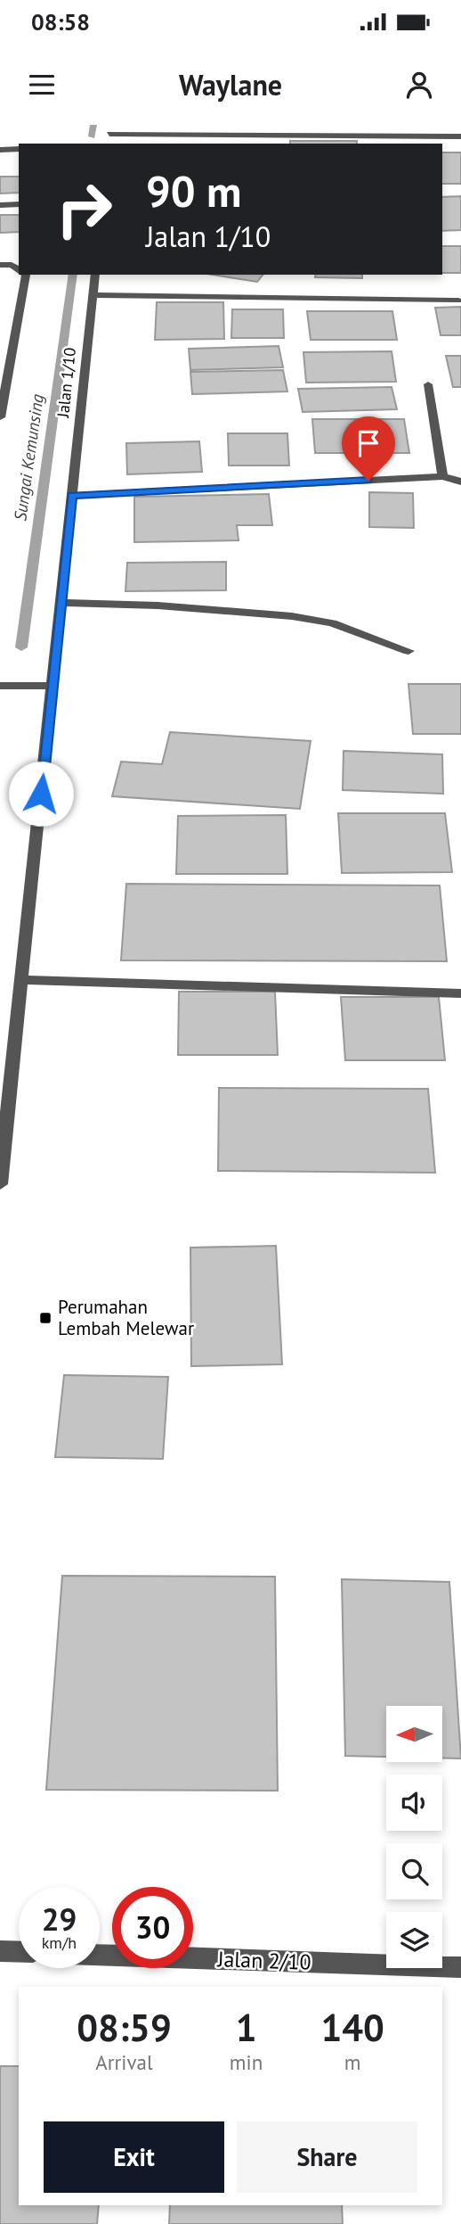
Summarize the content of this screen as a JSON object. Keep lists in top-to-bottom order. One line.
{"streets":{"street":["Jalan 1/10","Jalan 2/10"]},"water":["Sungai Kemunsing"],"places":{"transit":["Perumahan Lembah Melewar"]},"north":"left","page":{"status":"08:58","header":"Waylane","turn":["90 m","Jalan 1/10"],"speed":"29 km/h","limit":"30","eta":["08:59","Arrival","1","min","140","m"],"buttons":["Exit","Share"]}}
